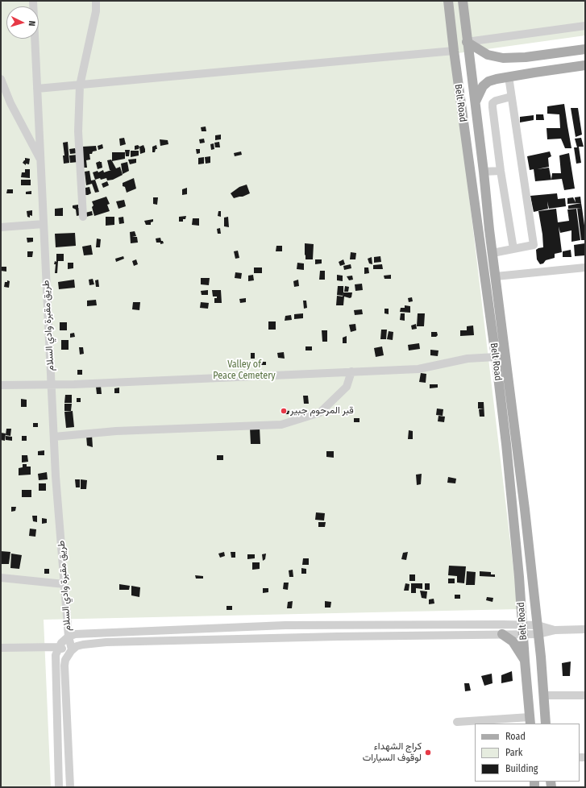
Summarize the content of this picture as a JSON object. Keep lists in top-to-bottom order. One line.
{"streets":{"main road":["Belt Road"],"street":["طريق مقبرة وادي السلام"]},"parks":["Valley of Peace Cemetery"],"places":["قبر المرحوم جبير","كراج الشهداء لوقوف السيارات"],"legend":["Road","Park","Building"],"north":"right"}
